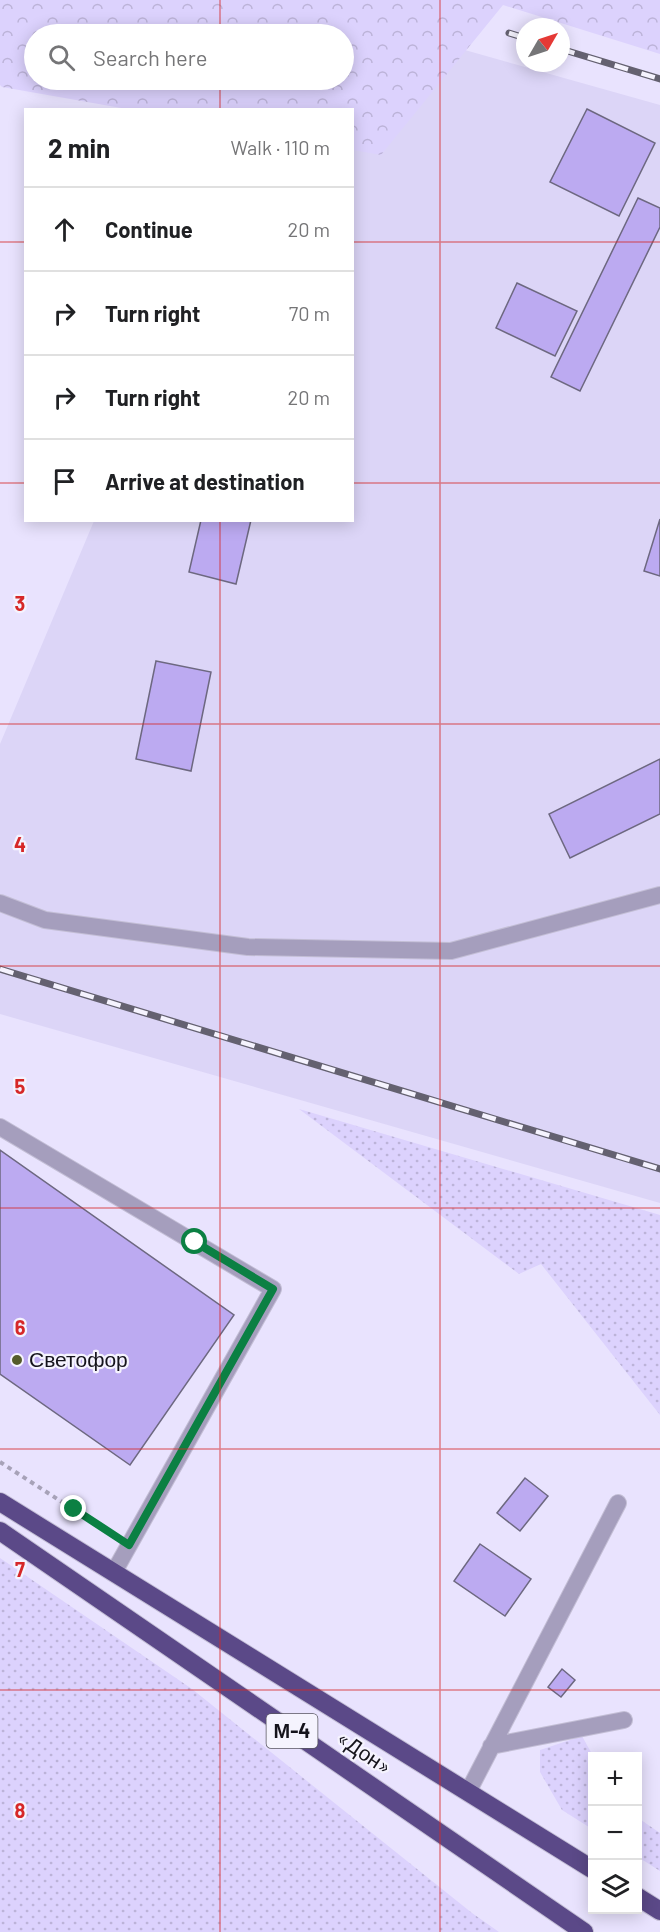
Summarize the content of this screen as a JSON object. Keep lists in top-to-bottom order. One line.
{"streets":{"highway":["М-4","«Дон»"]},"places":["Светофор"],"north":"top right","page":{"search":"Search here","heading":["2 min","Walk · 110 m"],"list":[["Continue","20 m"],["Turn right","70 m"],["Turn right","20 m"],"Arrive at destination"],"map_buttons":["+","−"]},"grid":{"rows":["3","4","5","6","7","8"]}}
